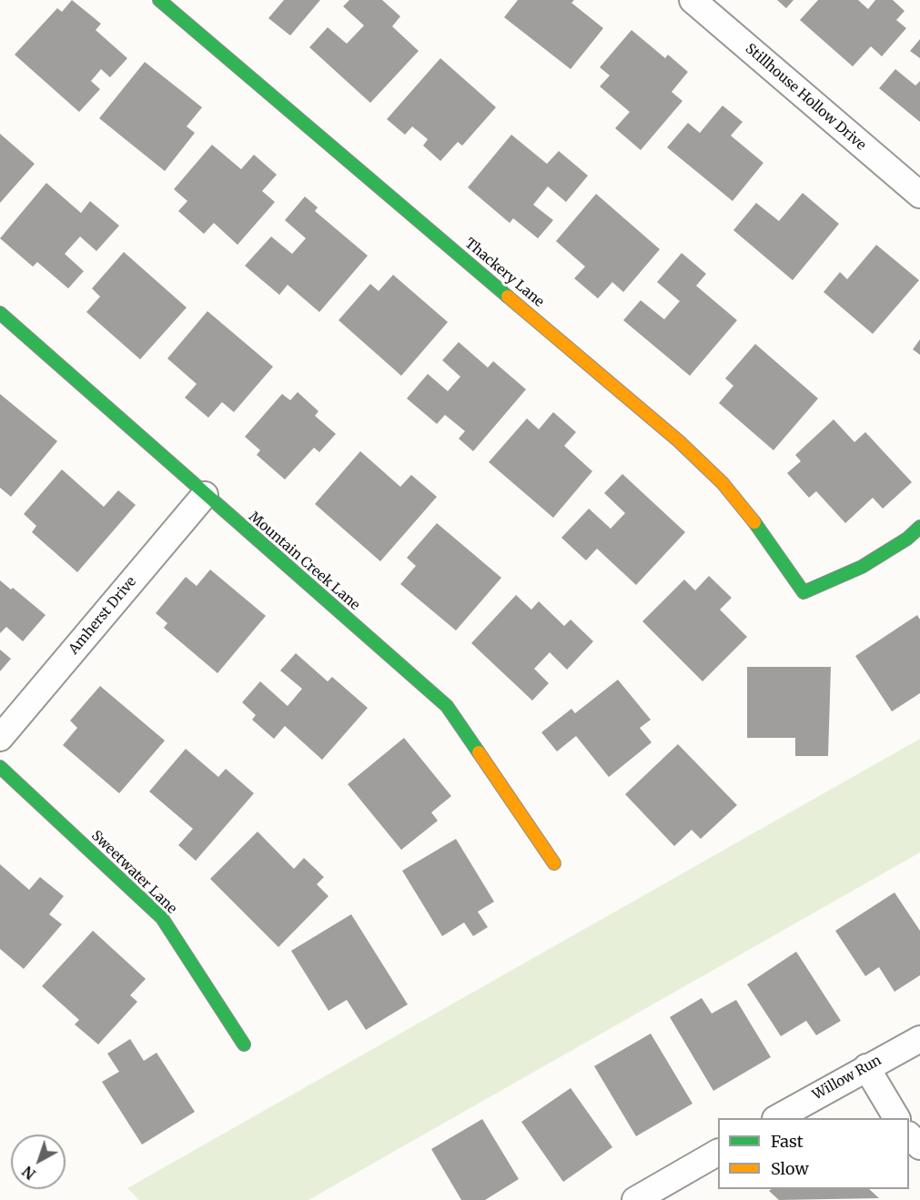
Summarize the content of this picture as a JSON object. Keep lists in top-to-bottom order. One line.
{"streets":{"street":["Stillhouse Hollow Drive","Thackery Lane","Mountain Creek Lane","Amherst Drive","Sweetwater Lane","Willow Run"]},"crossings":[["Mountain Creek Lane","Amherst Drive"]],"legend":["Fast","Slow"],"north":"bottom left"}
